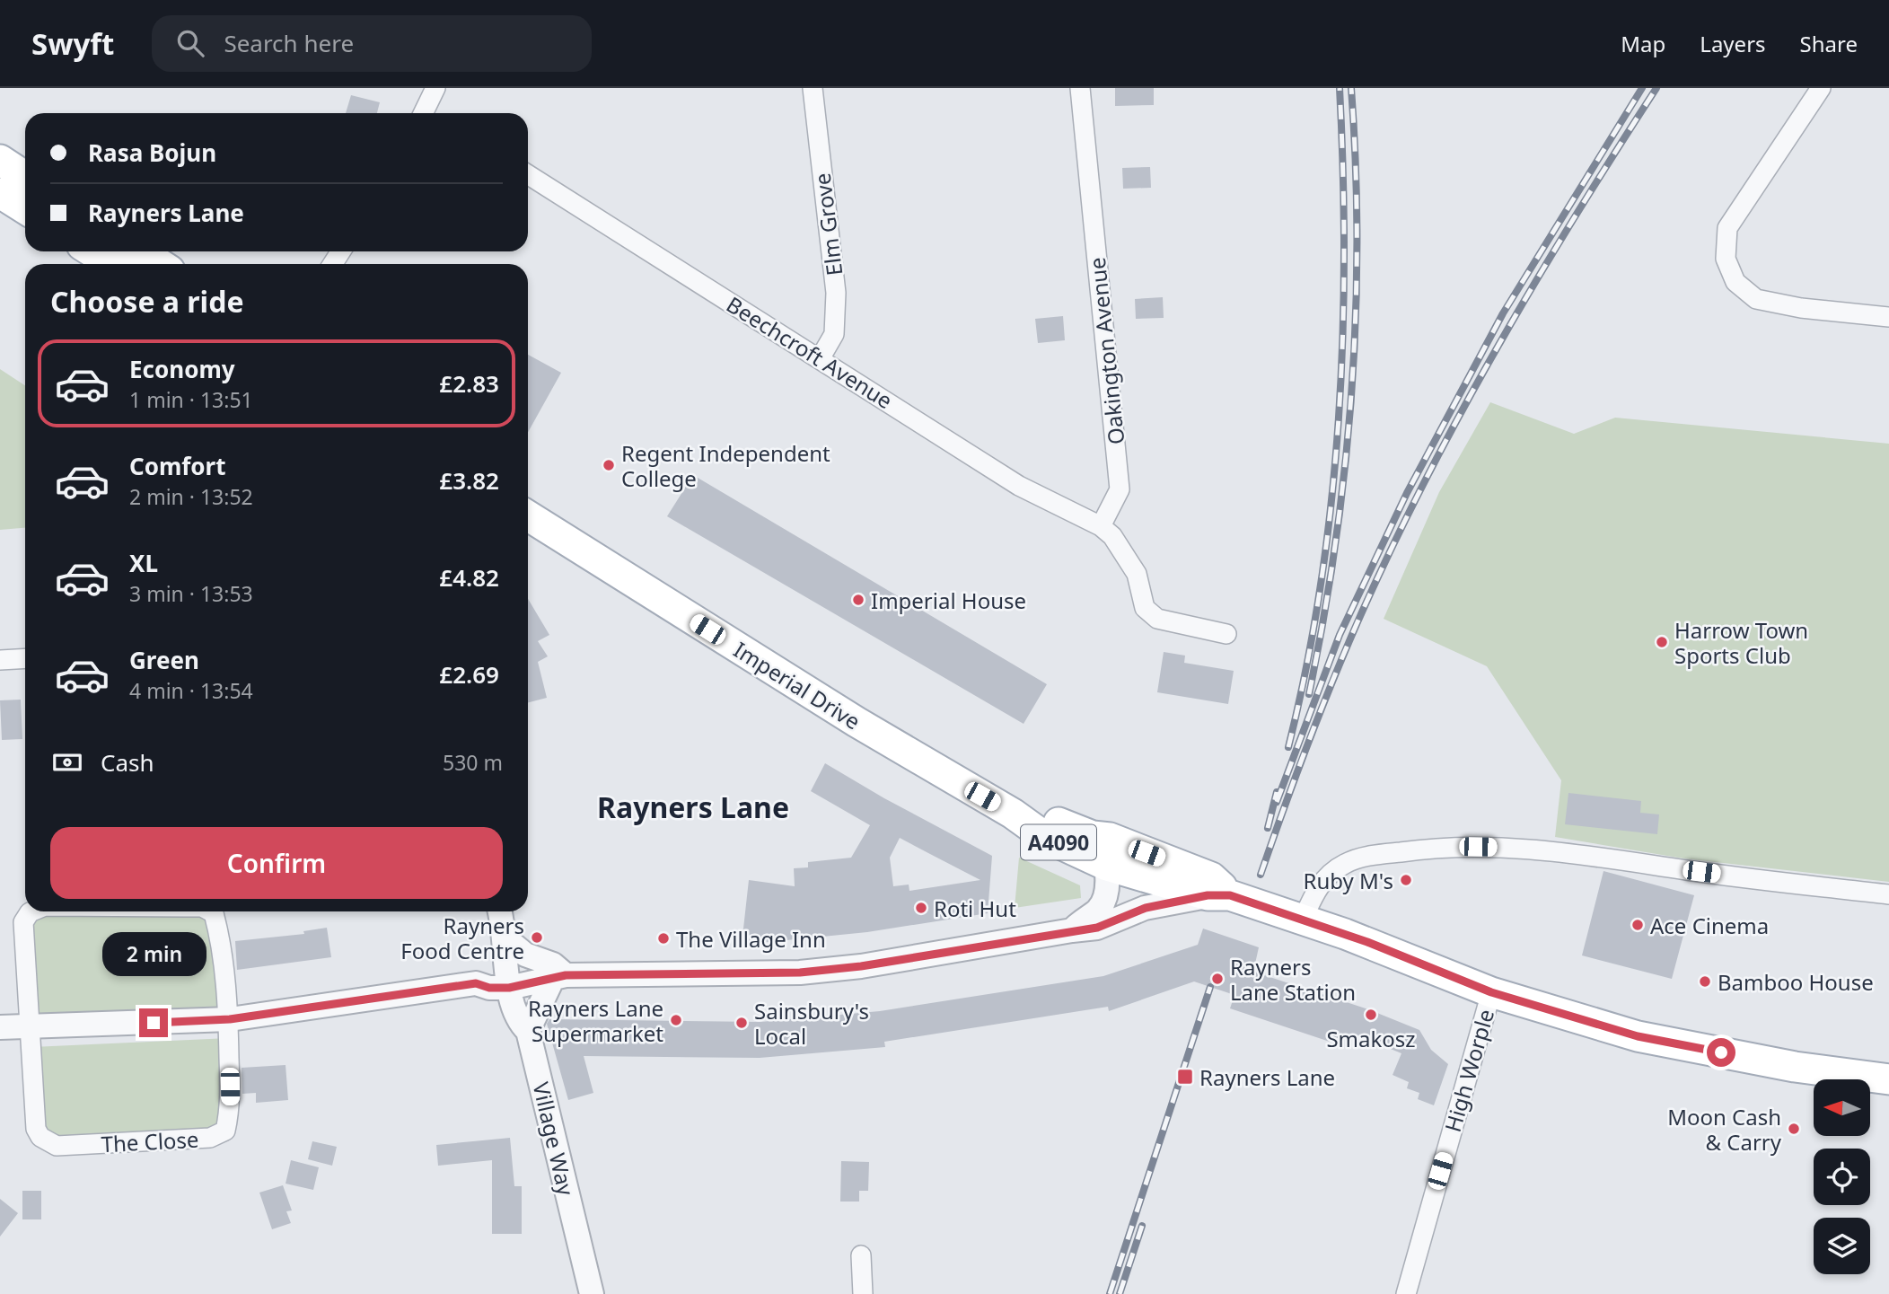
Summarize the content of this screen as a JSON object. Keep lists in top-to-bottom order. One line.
{"streets":{"main road":["Imperial Drive","A4090"],"street":["Elm Grove","Oakington Avenue","Beechcroft Avenue","High Worple","Village Way","The Close"]},"crossings":[["Elm Grove","Beechcroft Avenue"],["Oakington Avenue","Beechcroft Avenue"],["Imperial Drive","A4090"],["A4090","High Worple"]],"districts":["Rayners Lane"],"places":{"other":["Regent Independent College","Imperial House","Harrow Town Sports Club","Ruby M's","Roti Hut","Ace Cinema","Rayners Food Centre","The Village Inn","Rayners Lane Station","Bamboo House","Smakosz","Rayners Lane Supermarket","Sainsbury's Local","Moon Cash & Carry"],"transit":["Rayners Lane"]},"north":"left","page":{"header":"Swyft","search":"Search here","nav":["Map","Layers","Share"],"banner":["Rasa Bojun","Rayners Lane"],"heading":"Choose a ride","list":[{"name":"Economy","note":"1 min · 13:51","value":"£2.83"},{"name":"Comfort","note":"2 min · 13:52","value":"£3.82"},{"name":"XL","note":"3 min · 13:53","value":"£4.82"},{"name":"Green","note":"4 min · 13:54","value":"£2.69"}],"pay":["Cash","530 m"],"buttons":"Confirm","bubble":"2 min"}}
